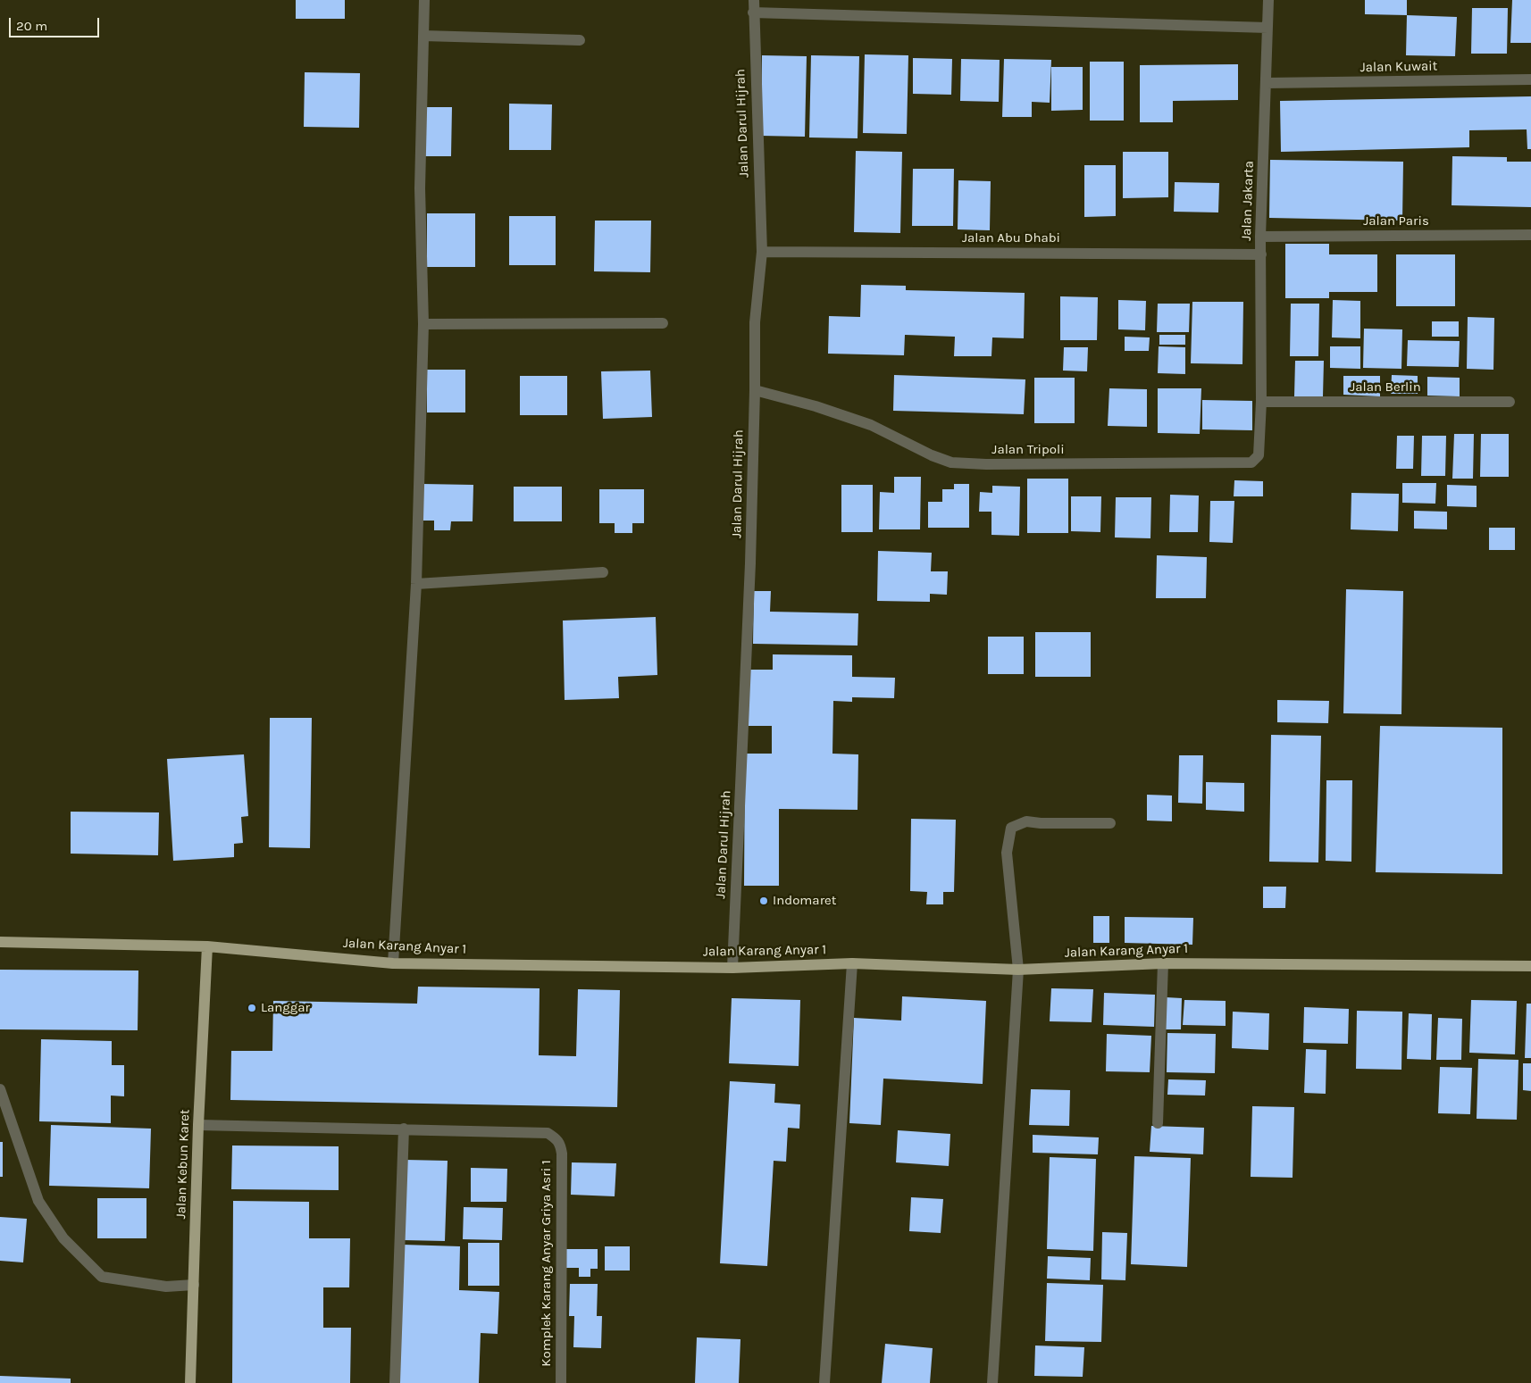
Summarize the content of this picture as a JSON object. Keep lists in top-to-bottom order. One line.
{"streets":{"main road":["Jalan Karang Anyar 1","Jalan Kebun Karet"],"street":["Jalan Kuwait","Jalan Darul Hijrah","Jalan Jakarta","Jalan Paris","Jalan Abu Dhabi","Jalan Berlin","Jalan Tripoli","Komplek Karang Anyar Griya Asri 1"]},"crossings":[["Jalan Kuwait","Jalan Jakarta"],["Jalan Darul Hijrah","Jalan Abu Dhabi"],["Jalan Darul Hijrah","Jalan Tripoli"],["Jalan Darul Hijrah","Jalan Karang Anyar 1"],["Jalan Jakarta","Jalan Paris"],["Jalan Jakarta","Jalan Abu Dhabi"],["Jalan Jakarta","Jalan Berlin"],["Jalan Jakarta","Jalan Tripoli"],["Jalan Berlin","Jalan Tripoli"],["Jalan Karang Anyar 1","Jalan Kebun Karet"],["Jalan Kebun Karet","Komplek Karang Anyar Griya Asri 1"]],"places":["Indomaret","Langgar"],"scale_bar":"20 m"}
